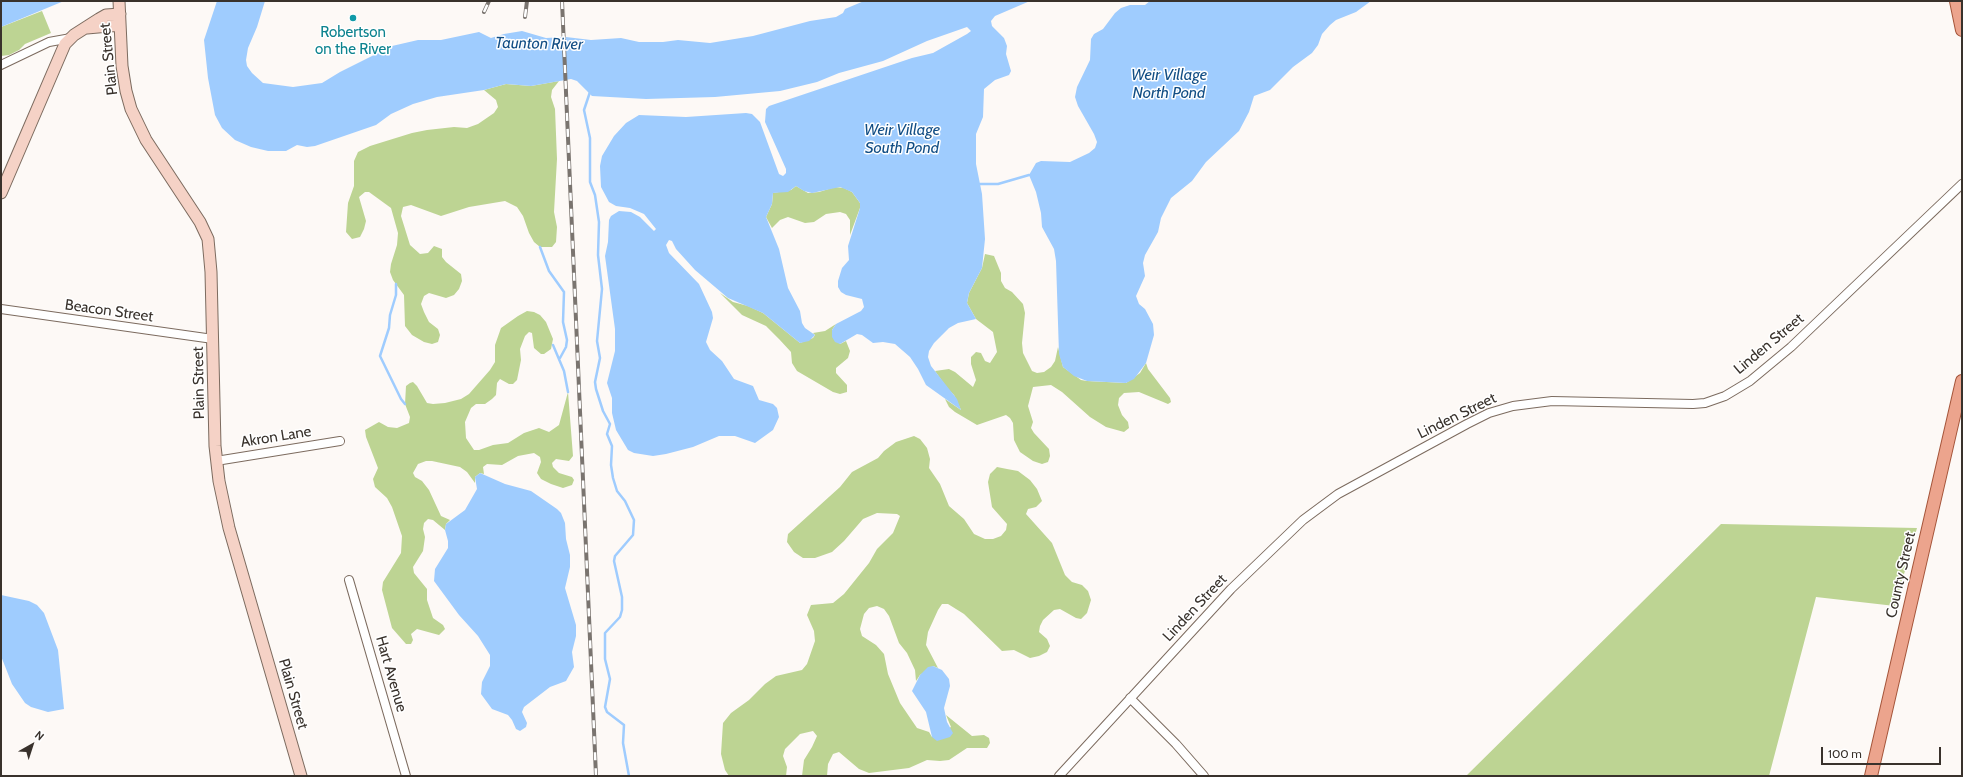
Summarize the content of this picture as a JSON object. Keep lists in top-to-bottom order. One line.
{"streets":{"main road":["Plain Street","County Street"],"street":["Beacon Street","Linden Street","Akron Lane","Hart Avenue"]},"crossings":[["Plain Street","Beacon Street"],["Plain Street","Akron Lane"]],"water":["Taunton River","Weir Village North Pond","Weir Village South Pond"],"places":["Robertson on the River"],"scale_bar":"100 m","north":"top right"}
